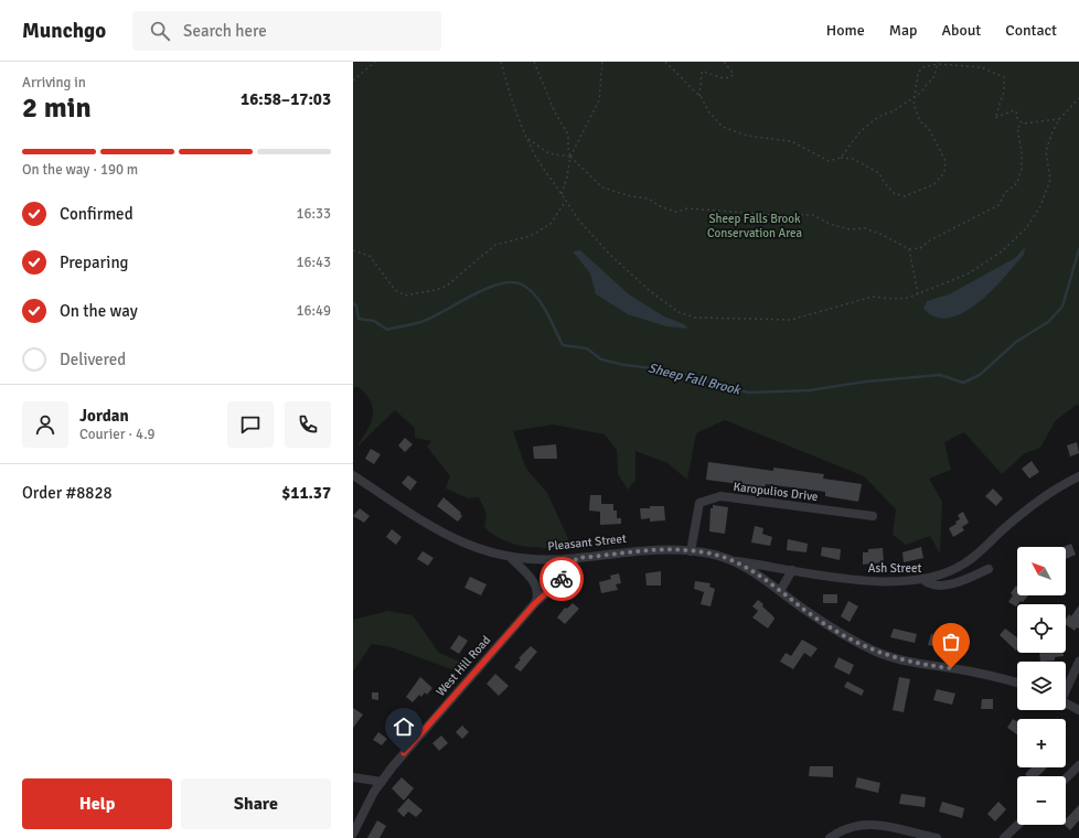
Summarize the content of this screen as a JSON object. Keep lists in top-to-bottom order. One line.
{"streets":{"street":["Karopulios Drive","Pleasant Street","Ash Street","West Hill Road"]},"crossings":[["Karopulios Drive","Pleasant Street"],["Pleasant Street","Ash Street"],["Pleasant Street","West Hill Road"]],"water":["Sheep Fall Brook"],"parks":["Sheep Falls Brook Conservation Area"],"north":"top left","page":{"header":"Munchgo","search":"Search here","nav":["Home","Map","About","Contact"],"heading":["2 min","Arriving in","16:58–17:03"],"panel":["Jordan","Courier · 4.9","Order #8828","$11.37"],"bar":"On the way · 190 m","list":[["Confirmed","16:33"],["Preparing","16:43"],["On the way","16:49"],"Delivered"],"map_buttons":["+","−"],"buttons":["Help","Share"]}}
